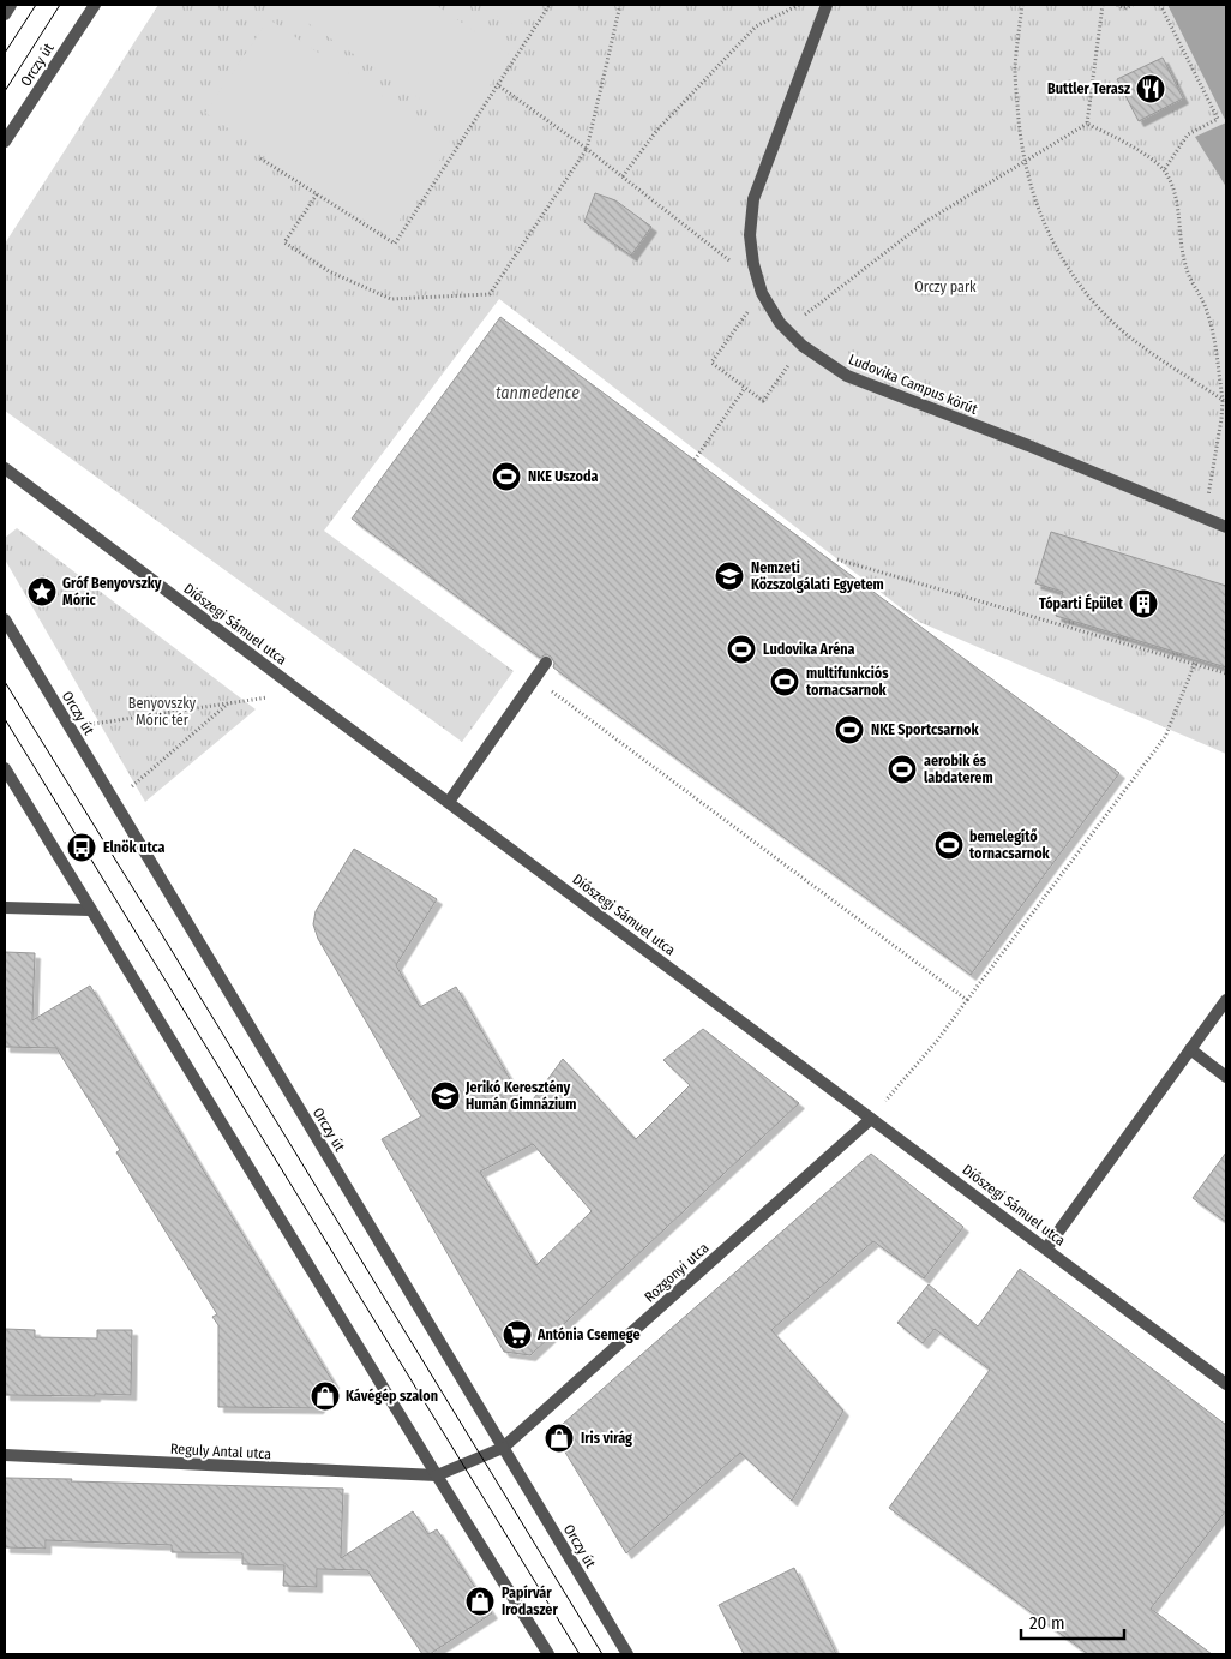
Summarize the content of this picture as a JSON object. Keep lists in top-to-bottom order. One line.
{"streets":{"street":["Orczy út","Ludovika Campus körút","Diószegi Sámuel utca","Rozgonyi utca","Reguly Antal utca"]},"crossings":[["Orczy út","Rozgonyi utca"],["Diószegi Sámuel utca","Rozgonyi utca"],["Rozgonyi utca","Reguly Antal utca"]],"water":["tanmedence"],"parks":["Orczy park","Benyovszky Móric tér"],"places":{"restaurant":["Buttler Terasz"],"sports":["NKE Uszoda","Ludovika Aréna","multifunkciós tornacsarnok","NKE Sportcsarnok","aerobik és labdaterem","bemelegítő tornacsarnok"],"school or university":["Nemzeti Közszolgálati Egyetem","Jerikó Keresztény Humán Gimnázium"],"place":["Gróf Benyovszky Móric"],"building":["Tóparti Épület"],"bus stop":["Elnök utca"],"supermarket":["Antónia Csemege"],"shop":["Kávégép szalon","Iris virág","Papírvár Irodaszer"]},"scale_bar":"20 m"}
